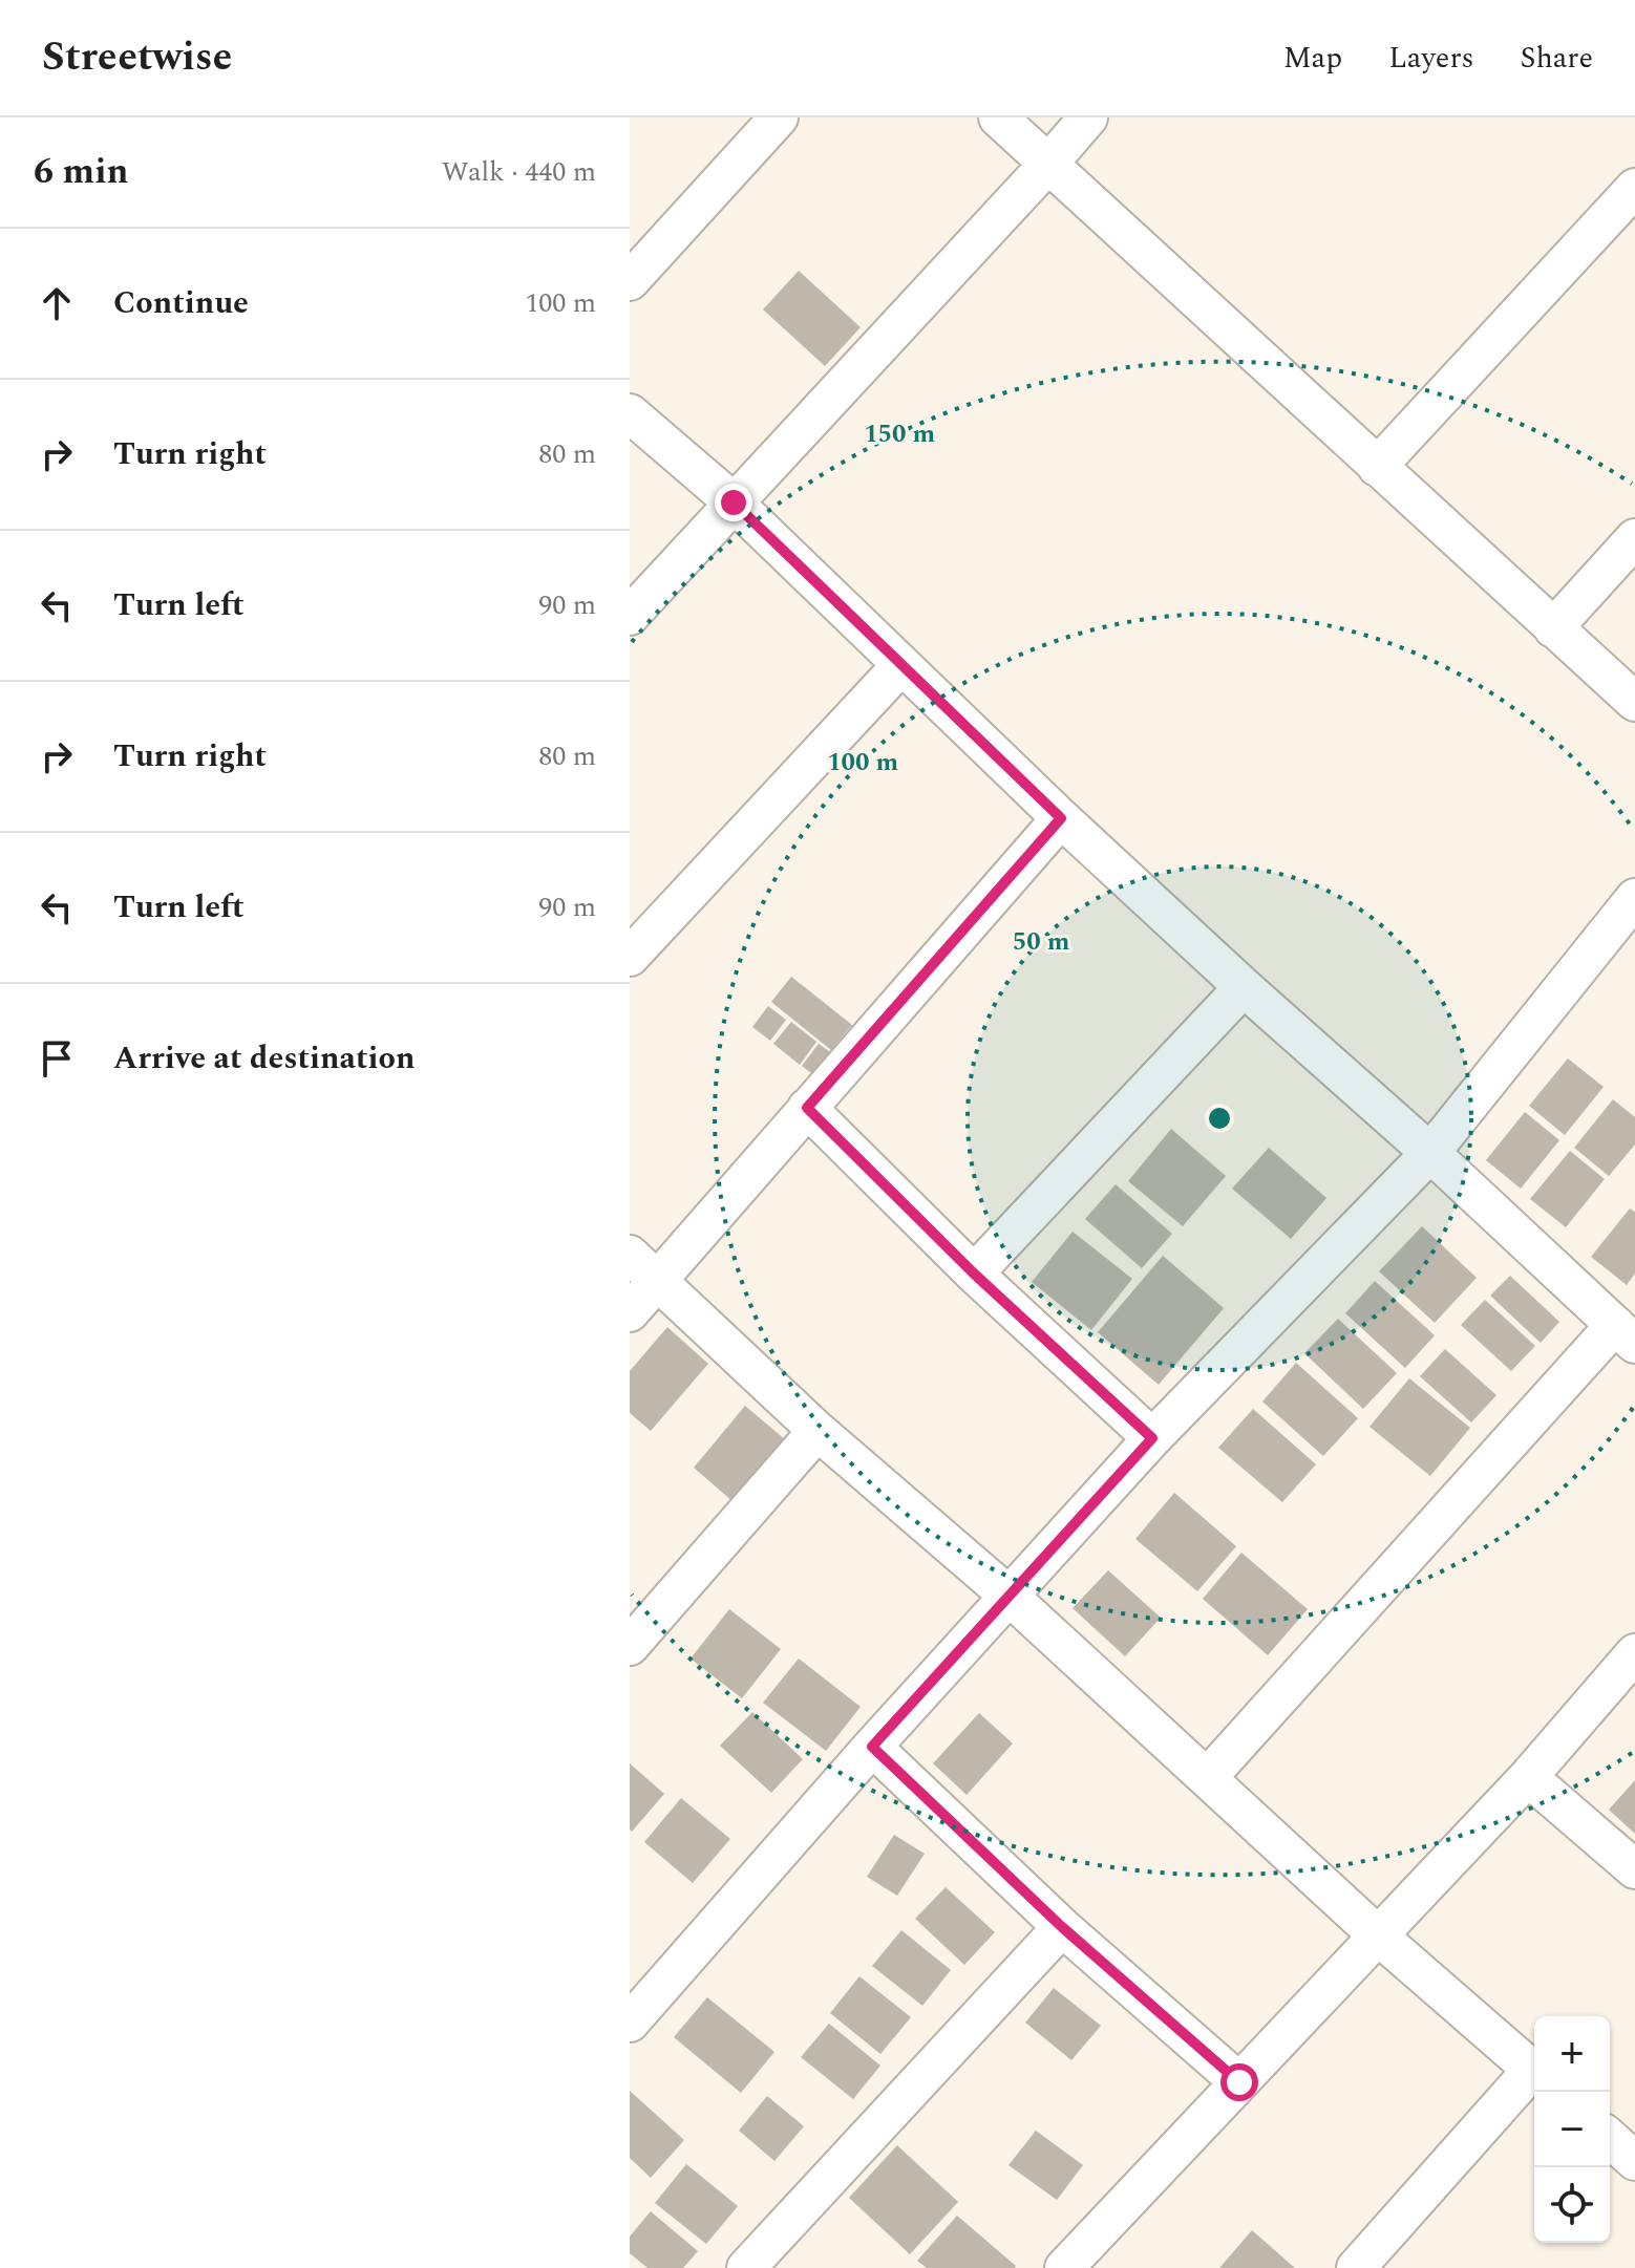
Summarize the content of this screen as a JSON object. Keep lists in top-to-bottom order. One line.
{"page":{"header":"Streetwise","nav":["Map","Layers","Share"],"heading":["6 min","Walk · 440 m"],"list":[["Continue","100 m"],["Turn right","80 m"],["Turn left","90 m"],["Turn right","80 m"],["Turn left","90 m"],"Arrive at destination"],"map_buttons":["+","−"]},"rings":["150 m","100 m","50 m"]}
